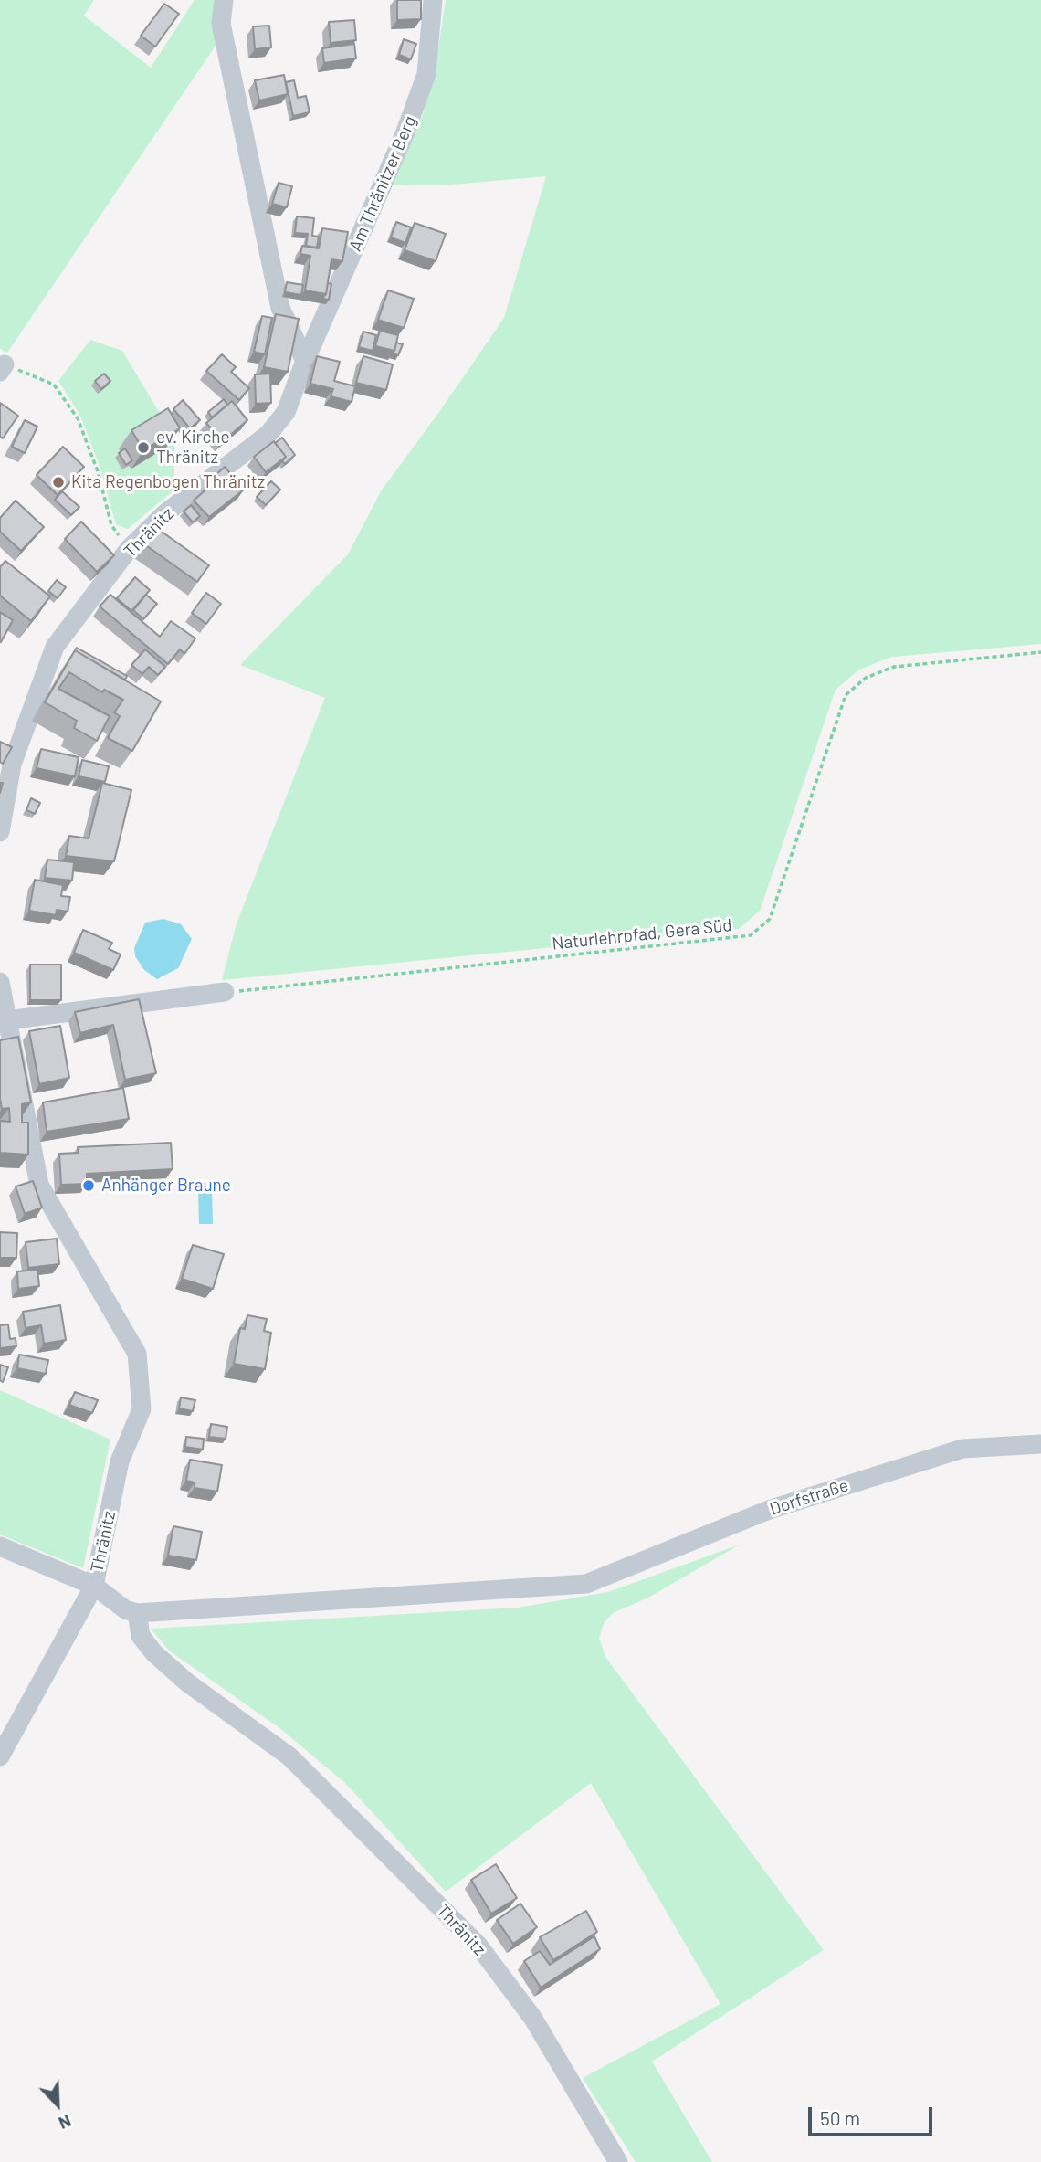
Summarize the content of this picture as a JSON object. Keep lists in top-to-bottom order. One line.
{"streets":{"street":["Am Thränitzer Berg","Thränitz","Dorfstraße"],"path":["Naturlehrpfad, Gera Süd"]},"crossings":[["Am Thränitzer Berg","Thränitz"],["Thränitz","Dorfstraße"]],"places":["ev. Kirche Thränitz","Kita Regenbogen Thränitz","Anhänger Braune"],"scale_bar":"50 m","north":"bottom right"}
